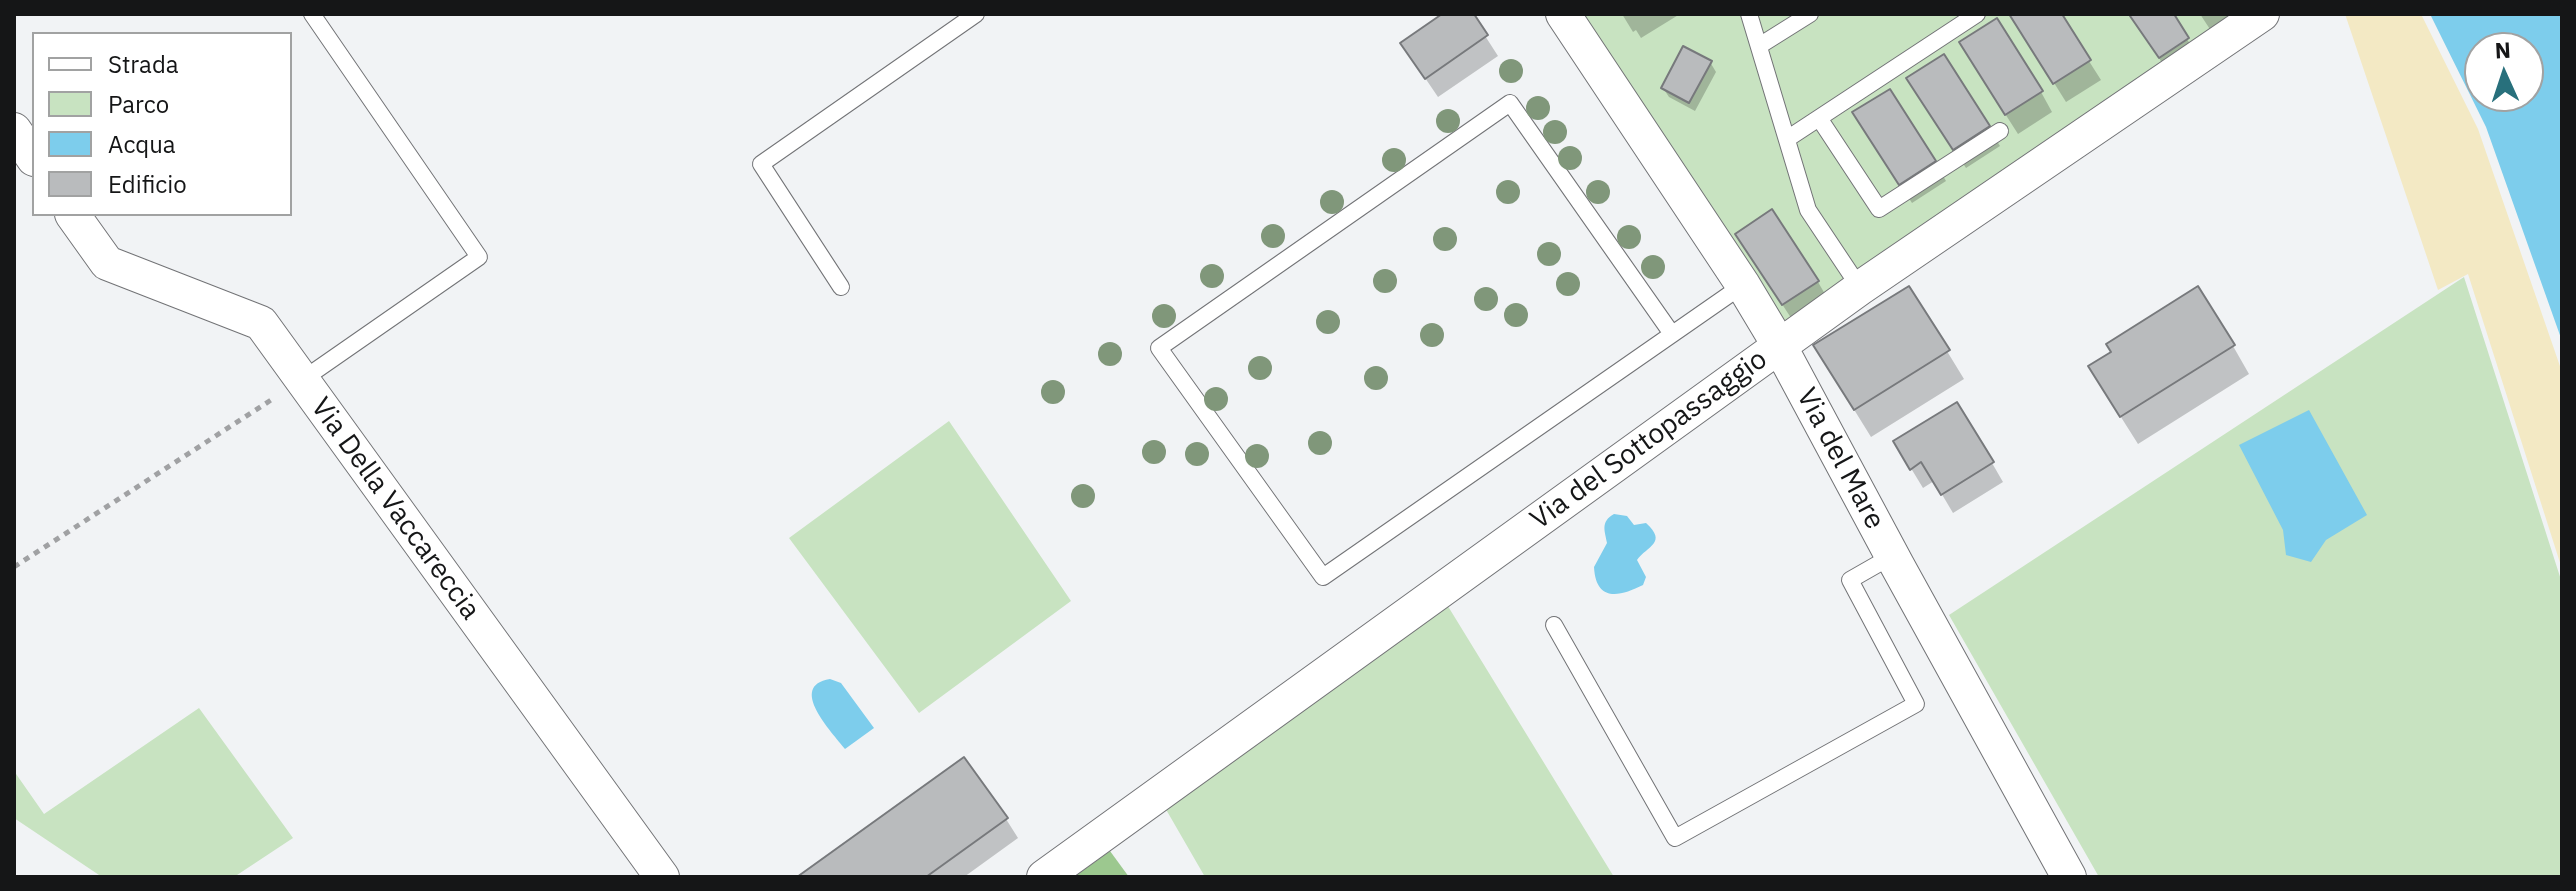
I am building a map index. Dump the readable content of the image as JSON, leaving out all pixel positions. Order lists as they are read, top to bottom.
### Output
{
  "streets": {
    "street": ["Via del Sottopassaggio", "Via del Mare", "Via Della Vaccareccia"]
  },
  "crossings": [
    ["Via del Sottopassaggio", "Via del Mare"]
  ],
  "legend": [
    "Strada",
    "Parco",
    "Acqua",
    "Edificio"
  ],
  "north": "top"
}
